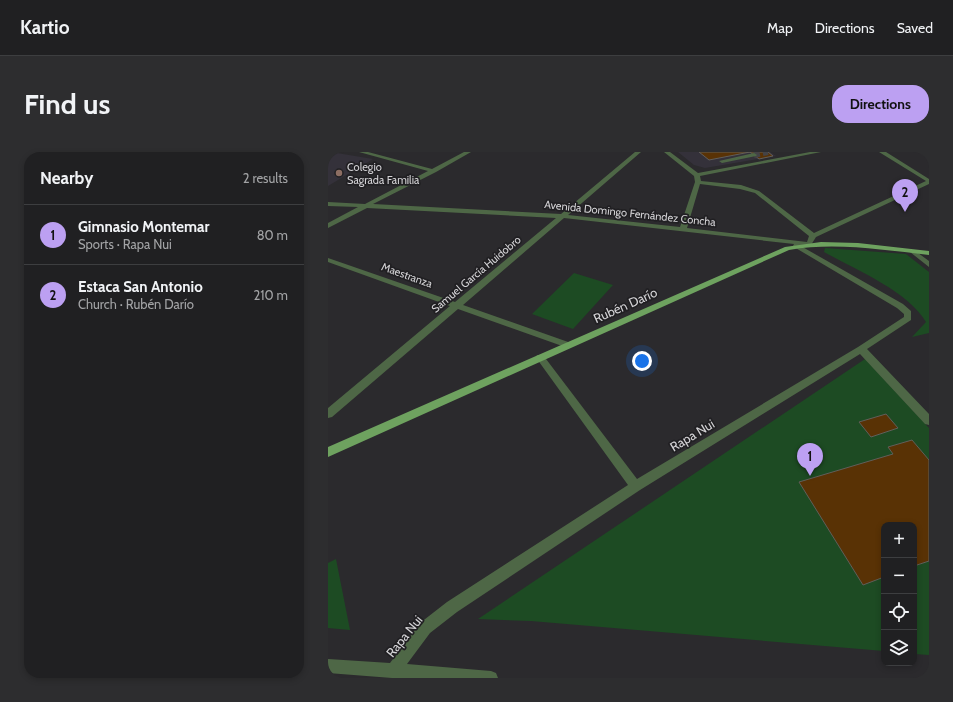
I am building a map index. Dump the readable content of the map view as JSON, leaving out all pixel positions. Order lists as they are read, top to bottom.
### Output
{
  "streets": {
    "main road": ["Avenida Domingo Fernández Concha", "Rubén Darío"],
    "street": ["Samuel García Huidobro", "Maestranza", "Rapa Nui"]
  },
  "crossings": [
    ["Avenida Domingo Fernández Concha", "Samuel García Huidobro"],
    ["Avenida Domingo Fernández Concha", "Rubén Darío"],
    ["Samuel García Huidobro", "Maestranza"],
    ["Maestranza", "Rubén Darío"],
    ["Rubén Darío", "Rapa Nui"]
  ],
  "places": ["Colegio Sagrada Familia"],
  "page": {
    "header": "Kartio",
    "nav": ["Map", "Directions", "Saved"],
    "buttons": "Directions",
    "title": "Find us",
    "heading": ["Nearby", "2 results"],
    "pins": ["2", "1"],
    "list": [
      {
        "mark": "1",
        "name": "Gimnasio Montemar",
        "note": "Sports · Rapa Nui",
        "value": "80 m"
      },
      {
        "mark": "2",
        "name": "Estaca San Antonio",
        "note": "Church · Rubén Darío",
        "value": "210 m"
      }
    ],
    "map_buttons": ["+", "−"]
  }
}
